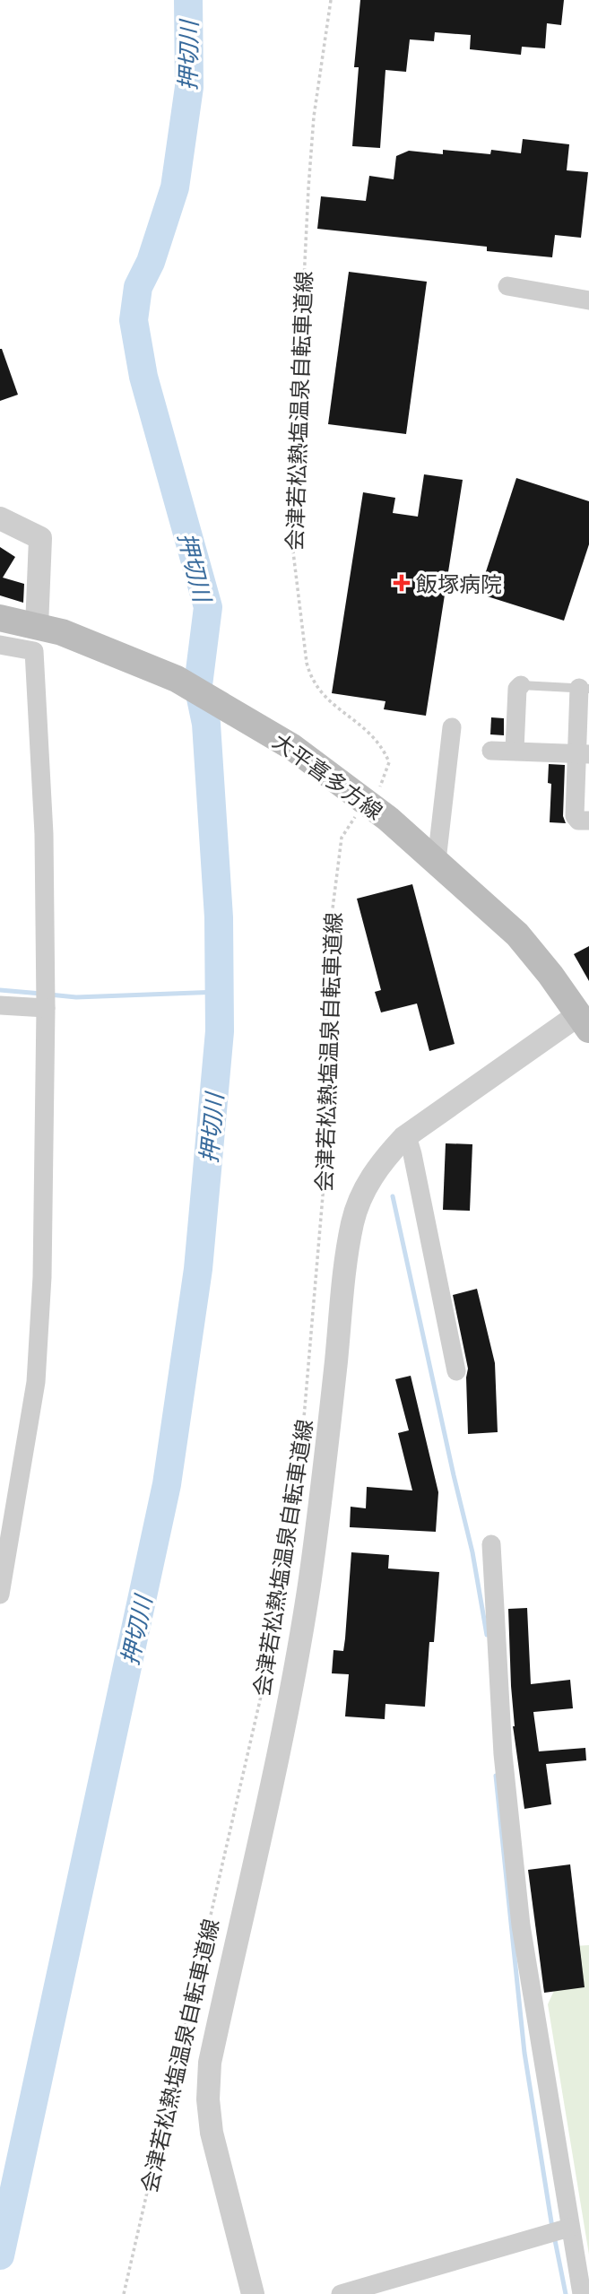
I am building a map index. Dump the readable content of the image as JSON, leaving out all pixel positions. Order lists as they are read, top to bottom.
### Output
{
  "streets": {
    "main road": ["大平喜多方線"],
    "path": ["会津若松熱塩温泉自転車道線"]
  },
  "water": ["押切川"],
  "places": {
    "health": ["飯塚病院"]
  }
}
